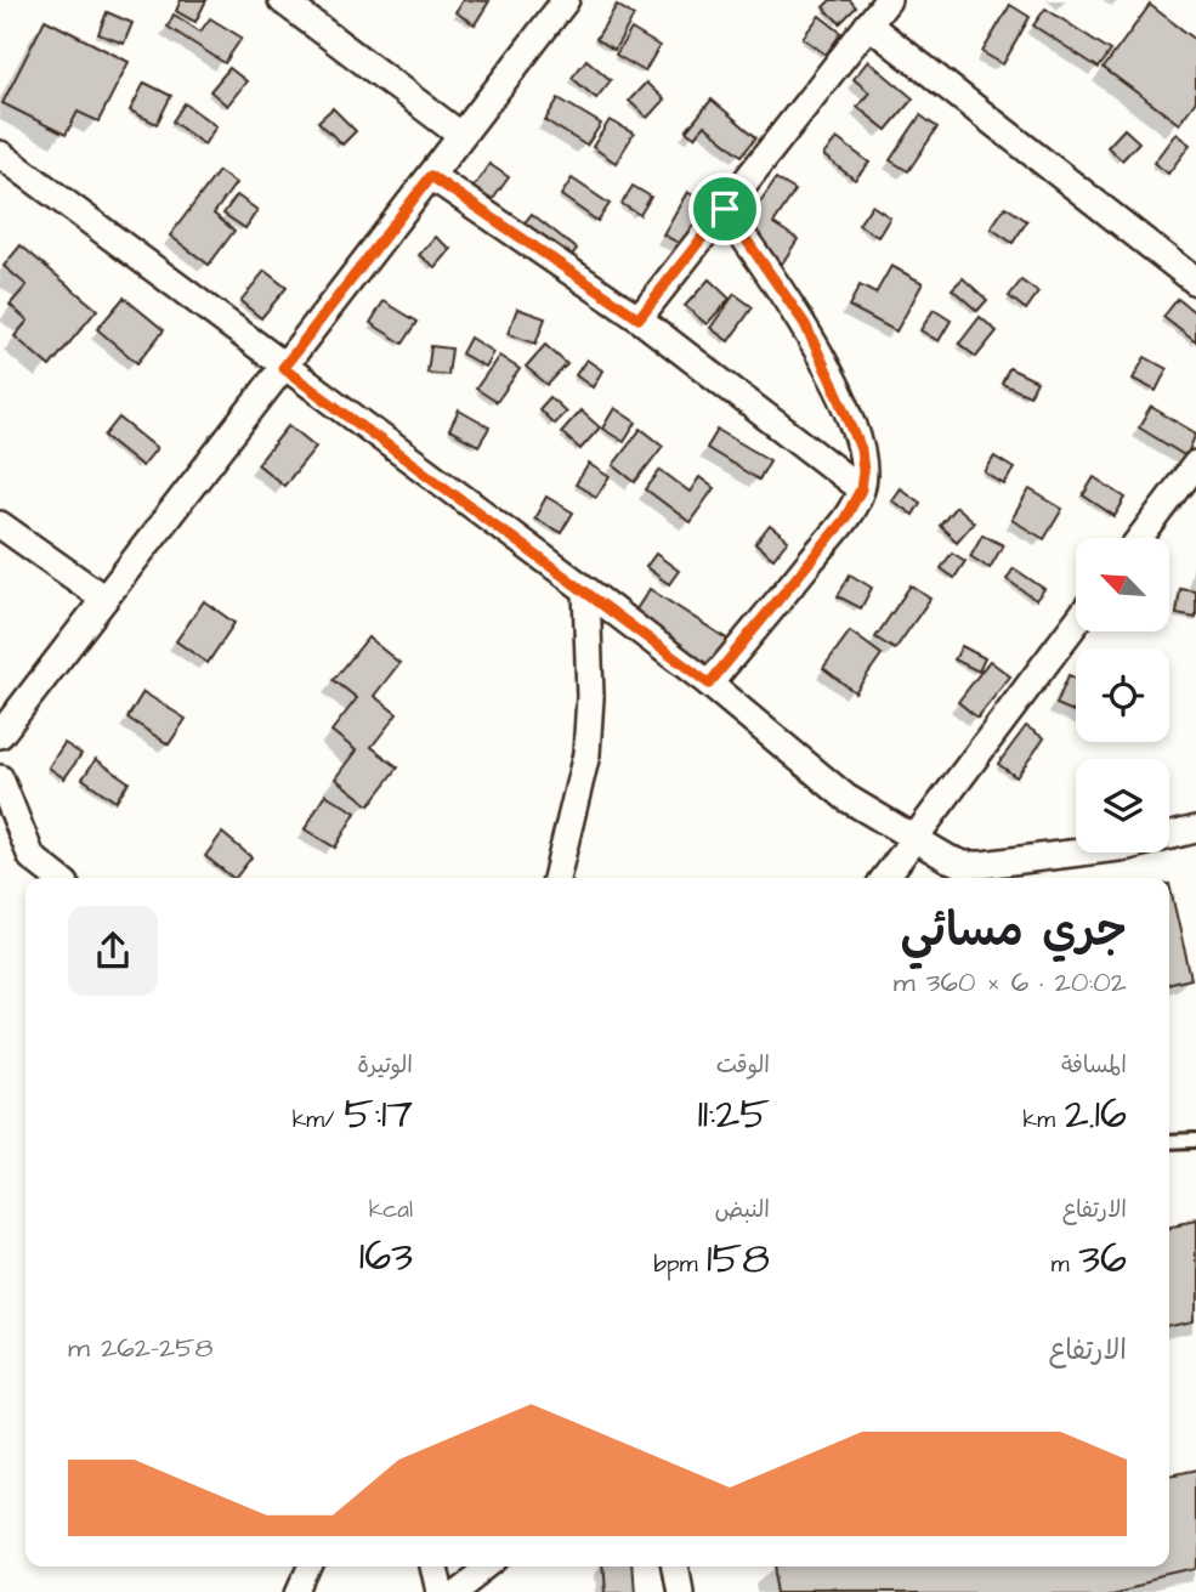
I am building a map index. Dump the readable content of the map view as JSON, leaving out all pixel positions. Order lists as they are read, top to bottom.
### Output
{
  "north": "top left",
  "page": {
    "heading": ["جري مسائي", "20:02 · 6 × 360 m"],
    "stats": [
      ["المسافة", "2.16 km"],
      ["الوقت", "11:25"],
      ["الوتيرة", "5:17 /km"],
      ["الارتفاع", "36 m"],
      ["النبض", "158 bpm"],
      ["kcal", "163"]
    ],
    "chart": ["الارتفاع", "258–262 m"]
  }
}
